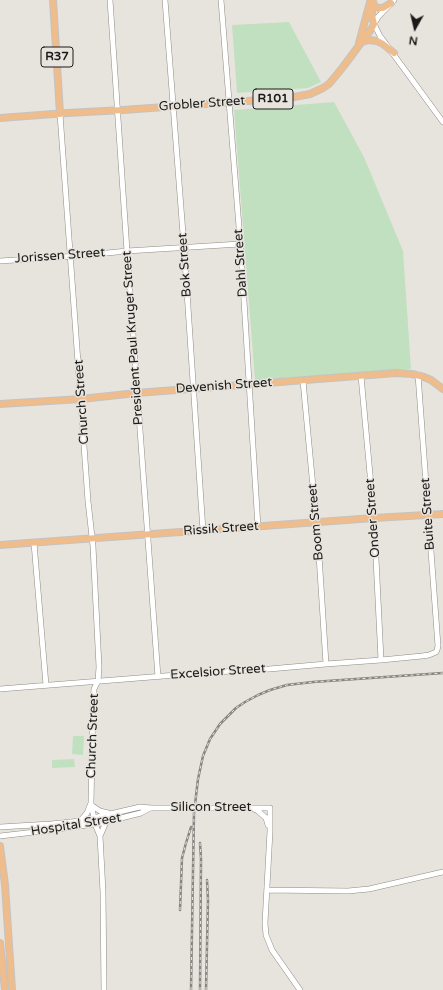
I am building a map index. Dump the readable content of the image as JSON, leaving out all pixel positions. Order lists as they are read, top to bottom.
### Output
{
  "streets": {
    "main road": [
      "R37",
      "R101",
      "Grobler Street",
      "Devenish Street",
      "Church Street",
      "Rissik Street"
    ],
    "street": [
      "Jorissen Street",
      "Dahl Street",
      "Bok Street",
      "President Paul Kruger Street",
      "Buite Street",
      "Onder Street",
      "Boom Street",
      "Excelsior Street",
      "Silicon Street",
      "Hospital Street"
    ]
  },
  "crossings": [
    ["R101", "Grobler Street"],
    ["Grobler Street", "Dahl Street"],
    ["Grobler Street", "Bok Street"],
    ["Grobler Street", "President Paul Kruger Street"],
    ["Grobler Street", "Church Street"],
    ["Jorissen Street", "Dahl Street"],
    ["Jorissen Street", "Bok Street"],
    ["Jorissen Street", "President Paul Kruger Street"],
    ["Jorissen Street", "Church Street"],
    ["Dahl Street", "Devenish Street"],
    ["Dahl Street", "Rissik Street"],
    ["Bok Street", "Devenish Street"],
    ["Bok Street", "Rissik Street"],
    ["President Paul Kruger Street", "Devenish Street"],
    ["President Paul Kruger Street", "Rissik Street"],
    ["President Paul Kruger Street", "Excelsior Street"],
    ["Devenish Street", "Church Street"],
    ["Devenish Street", "Buite Street"],
    ["Devenish Street", "Onder Street"],
    ["Devenish Street", "Boom Street"],
    ["Church Street", "Rissik Street"],
    ["Church Street", "Excelsior Street"],
    ["Church Street", "Hospital Street"],
    ["Buite Street", "Rissik Street"],
    ["Buite Street", "Excelsior Street"],
    ["Onder Street", "Rissik Street"],
    ["Onder Street", "Excelsior Street"],
    ["Boom Street", "Rissik Street"],
    ["Boom Street", "Excelsior Street"],
    ["Silicon Street", "Hospital Street"]
  ],
  "north": "bottom"
}
